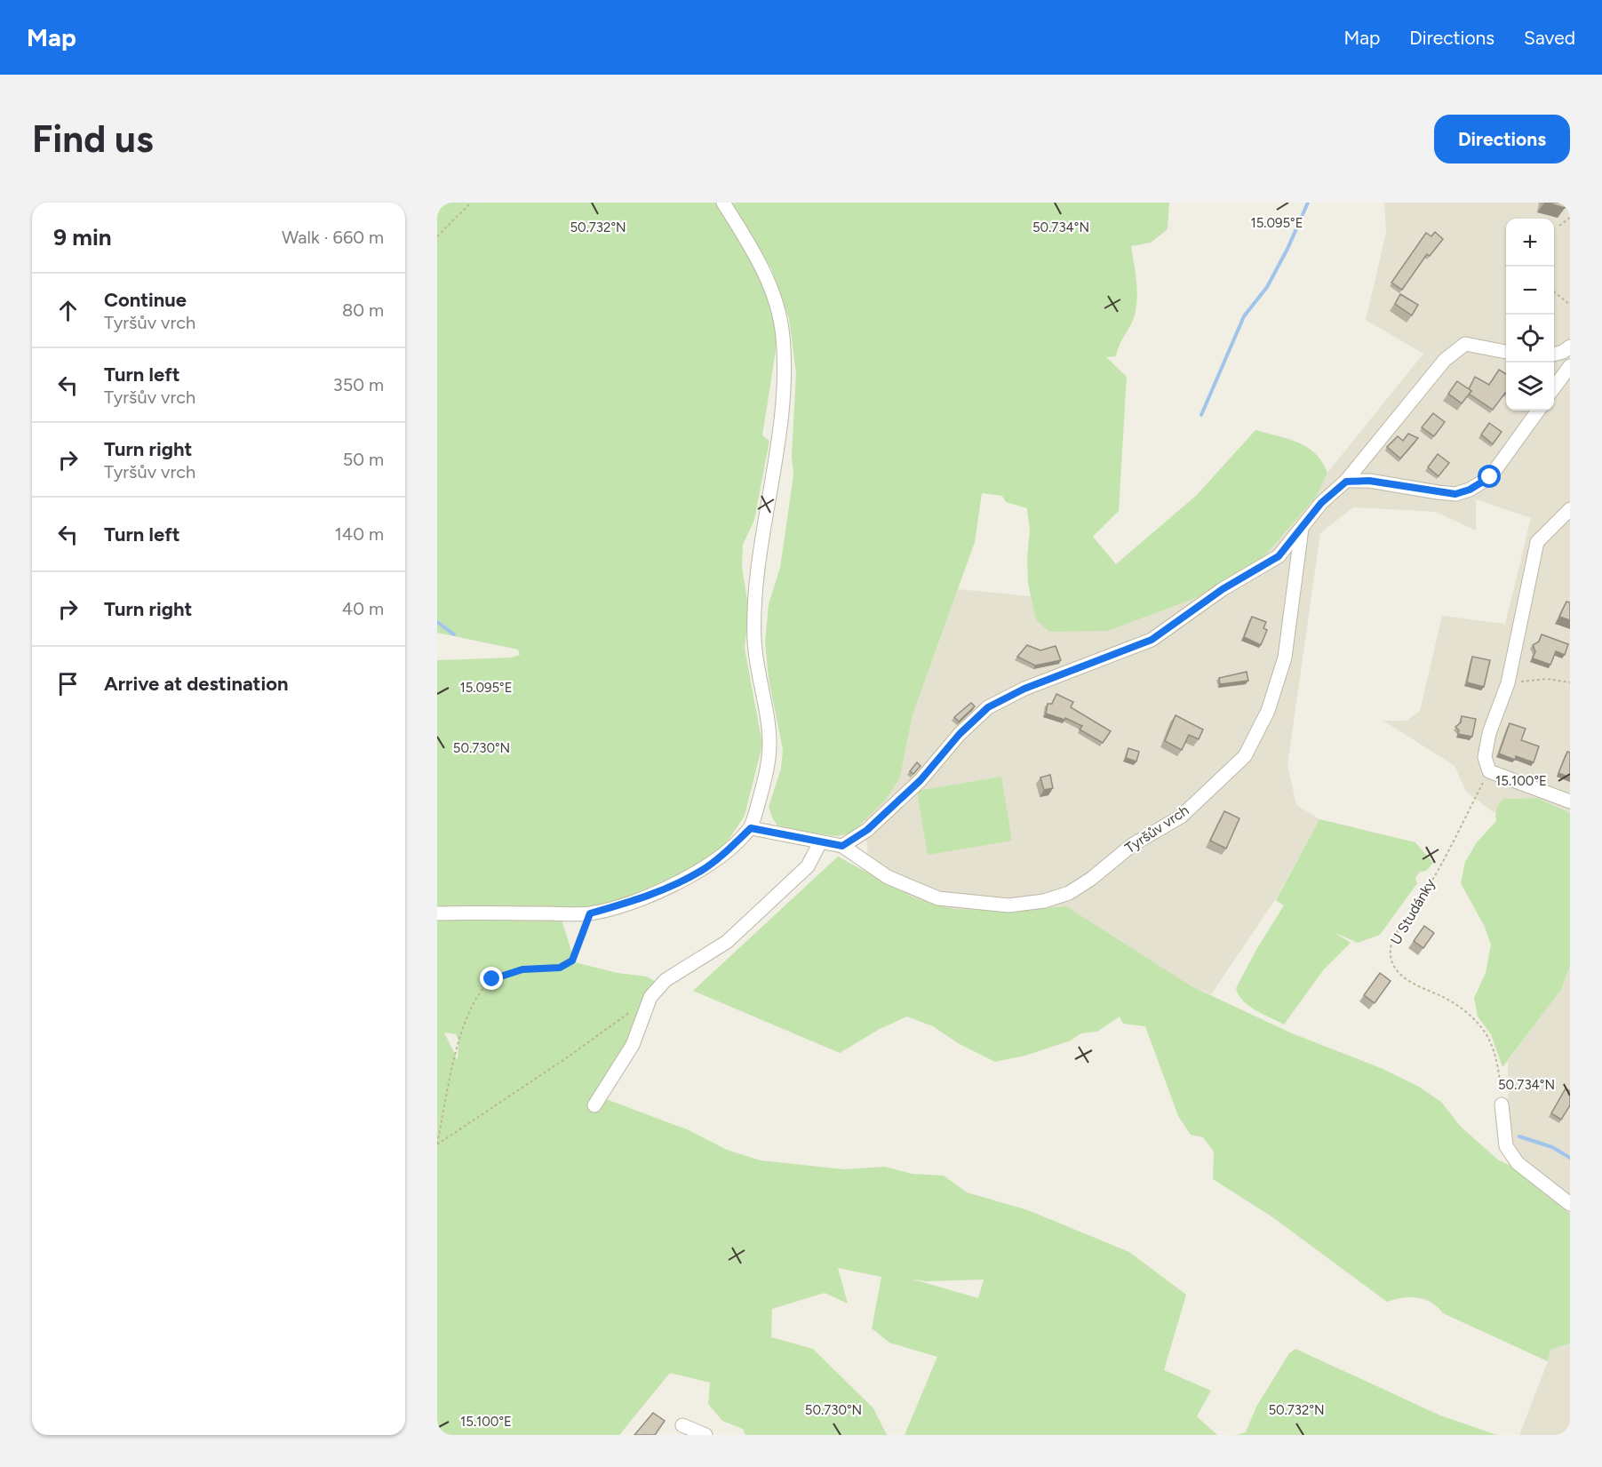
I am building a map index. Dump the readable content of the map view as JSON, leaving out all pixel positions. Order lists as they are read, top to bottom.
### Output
{
  "streets": {
    "street": ["Tyršův vrch"],
    "path": ["U Studánky"]
  },
  "page": {
    "header": "Map",
    "nav": ["Map", "Directions", "Saved"],
    "buttons": "Directions",
    "title": "Find us",
    "heading": ["9 min", "Walk · 660 m"],
    "map_buttons": ["+", "−"],
    "list": [
      ["Continue", "Tyršův vrch", "80 m"],
      ["Turn left", "Tyršův vrch", "350 m"],
      ["Turn right", "Tyršův vrch", "50 m"],
      ["Turn left", "140 m"],
      ["Turn right", "40 m"],
      "Arrive at destination"
    ]
  },
  "coordinates": [
    "15.095°E",
    "50.732°N",
    "50.734°N",
    "50.730°N",
    "15.100°E"
  ]
}
